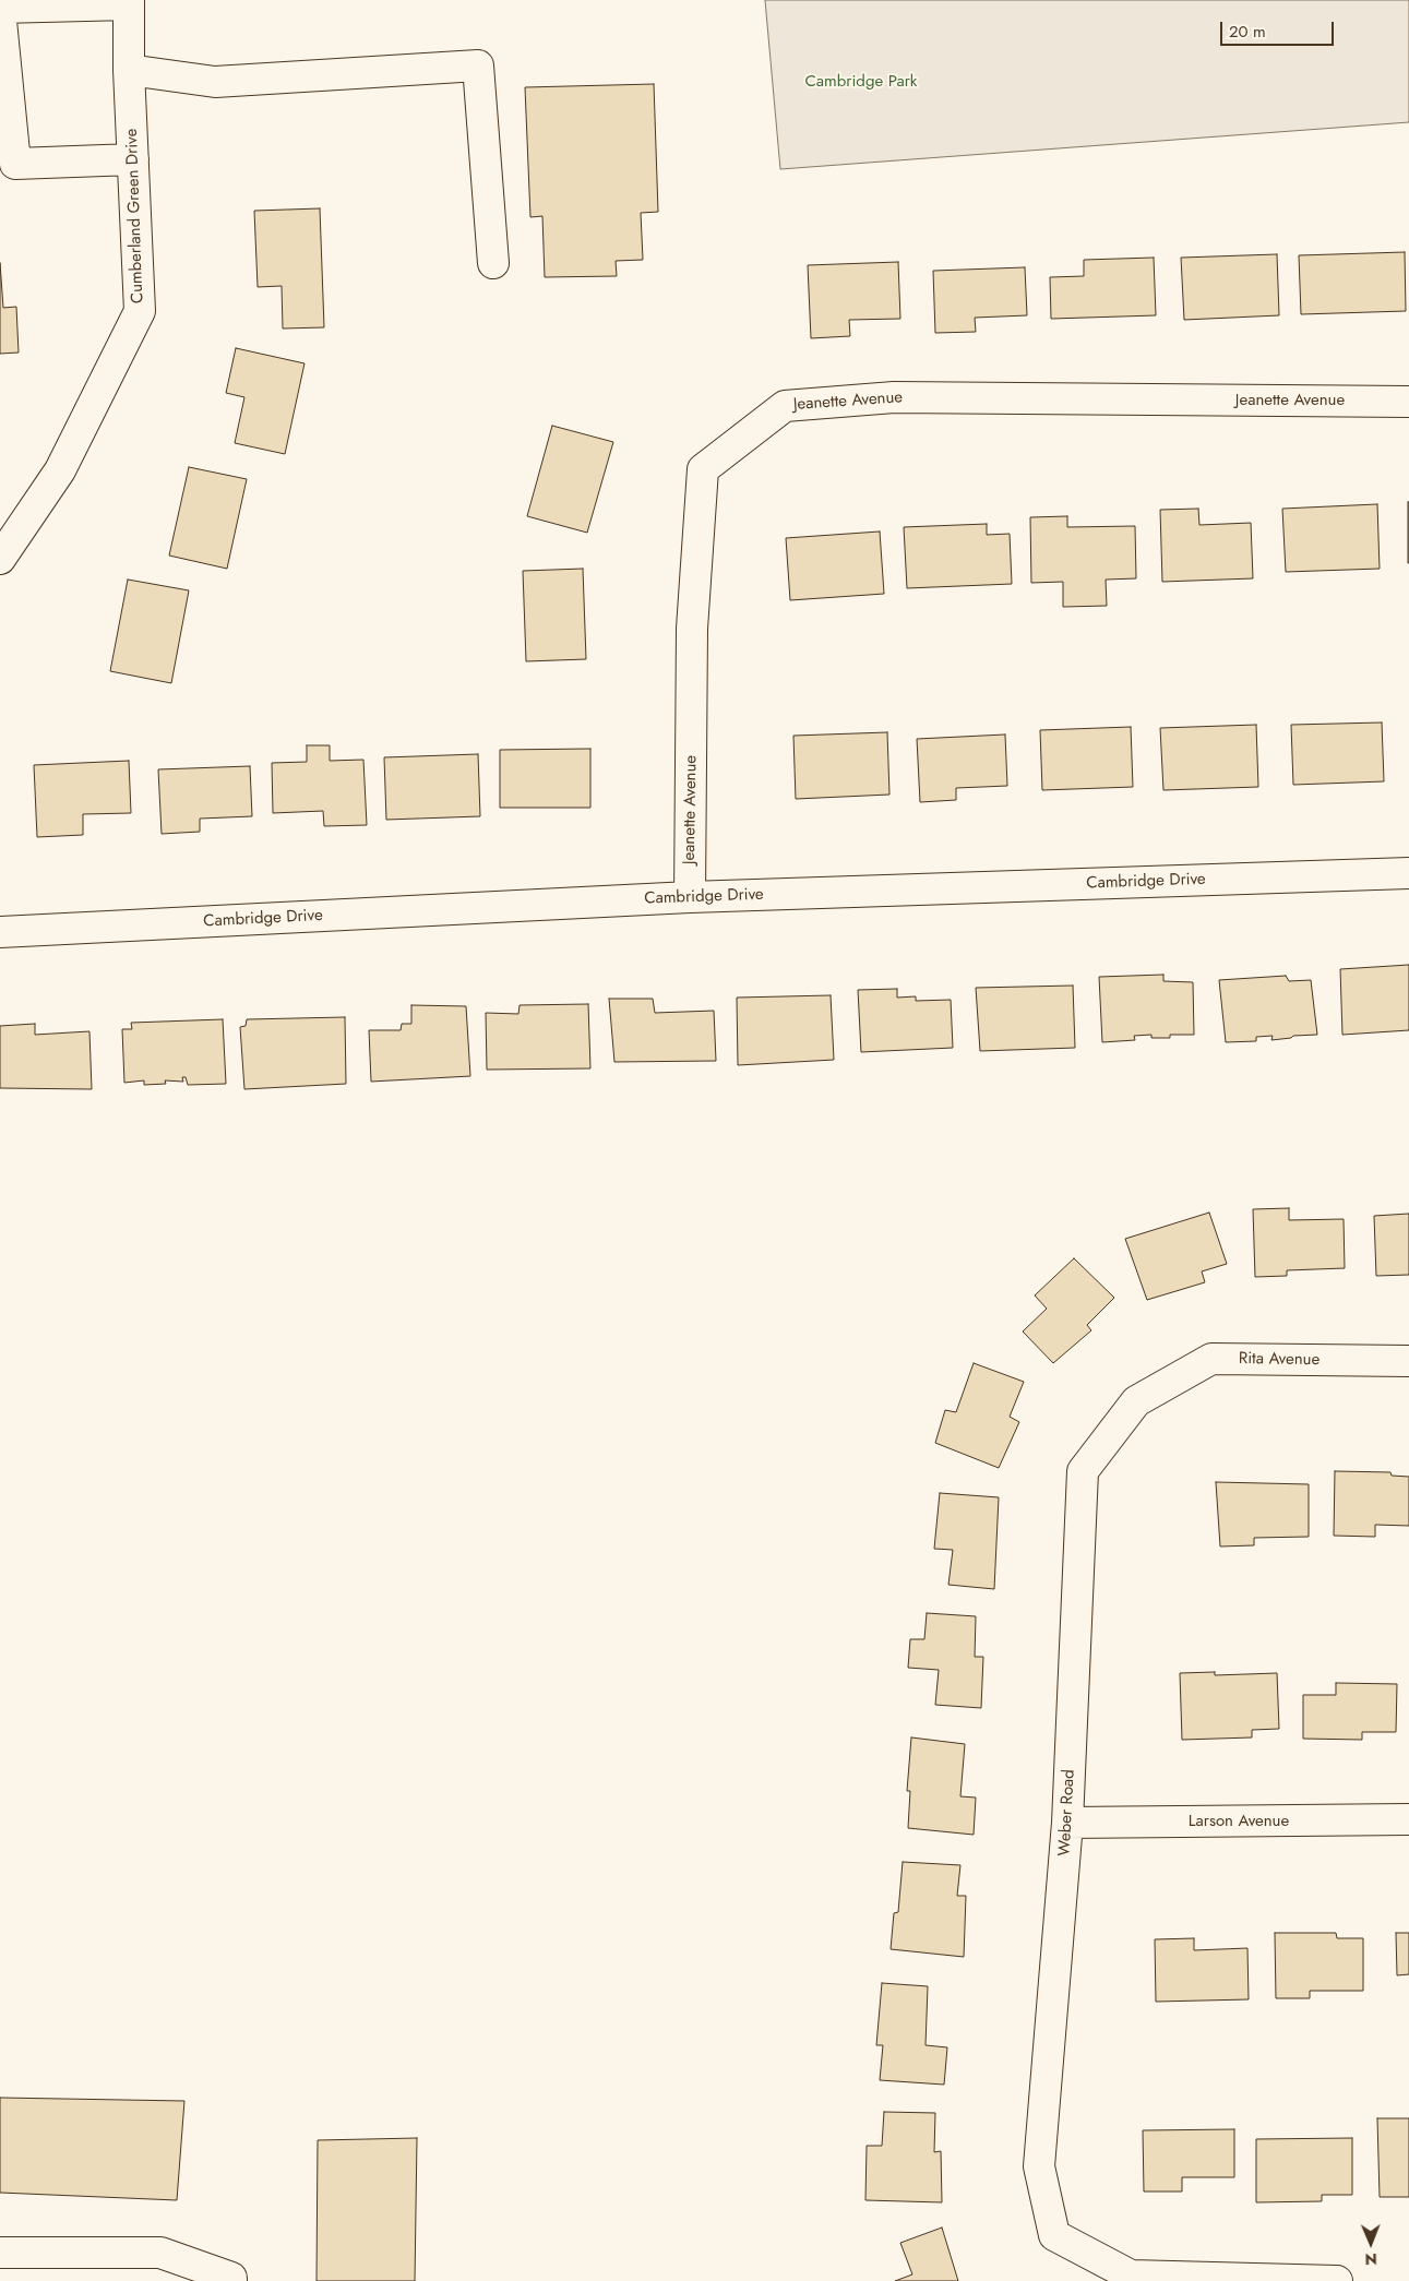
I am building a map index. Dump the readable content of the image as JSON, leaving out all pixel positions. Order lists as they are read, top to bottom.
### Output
{
  "streets": {
    "street": [
      "Cumberland Green Drive",
      "Jeanette Avenue",
      "Cambridge Drive",
      "Rita Avenue",
      "Weber Road",
      "Larson Avenue"
    ]
  },
  "crossings": [
    ["Jeanette Avenue", "Cambridge Drive"],
    ["Rita Avenue", "Weber Road"],
    ["Weber Road", "Larson Avenue"]
  ],
  "parks": ["Cambridge Park"],
  "scale_bar": "20 m",
  "north": "bottom"
}
